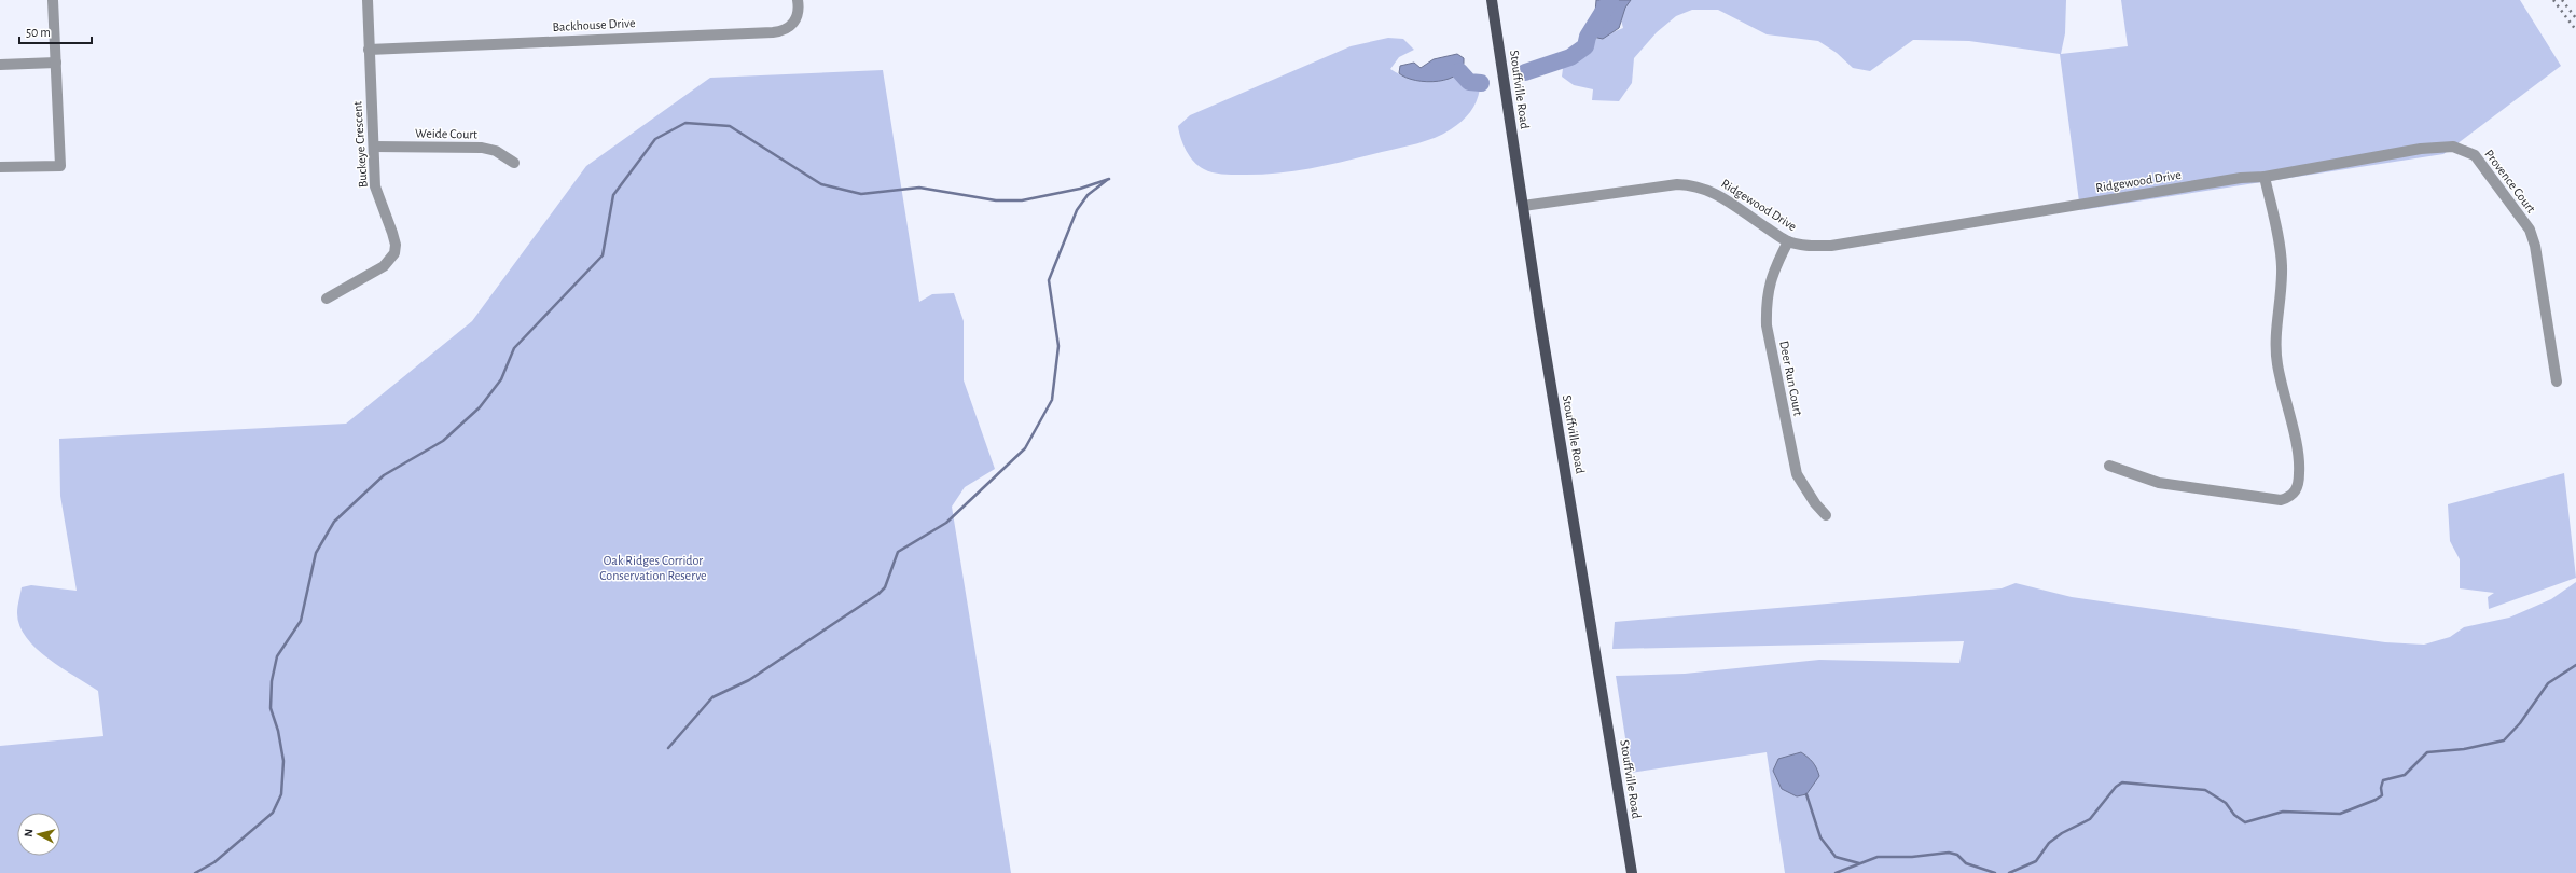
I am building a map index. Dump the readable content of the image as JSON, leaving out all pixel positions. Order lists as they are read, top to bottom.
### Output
{
  "streets": {
    "main road": ["Stouffville Road"],
    "street": [
      "Backhouse Drive",
      "Weide Court",
      "Buckeye Crescent",
      "Ridgewood Drive",
      "Provence Court",
      "Deer Run Court"
    ]
  },
  "crossings": [
    ["Backhouse Drive", "Buckeye Crescent"],
    ["Stouffville Road", "Ridgewood Drive"],
    ["Weide Court", "Buckeye Crescent"],
    ["Ridgewood Drive", "Provence Court"],
    ["Ridgewood Drive", "Deer Run Court"]
  ],
  "parks": ["Oak Ridges Corridor Conservation Reserve"],
  "scale_bar": "50 m",
  "north": "left"
}
